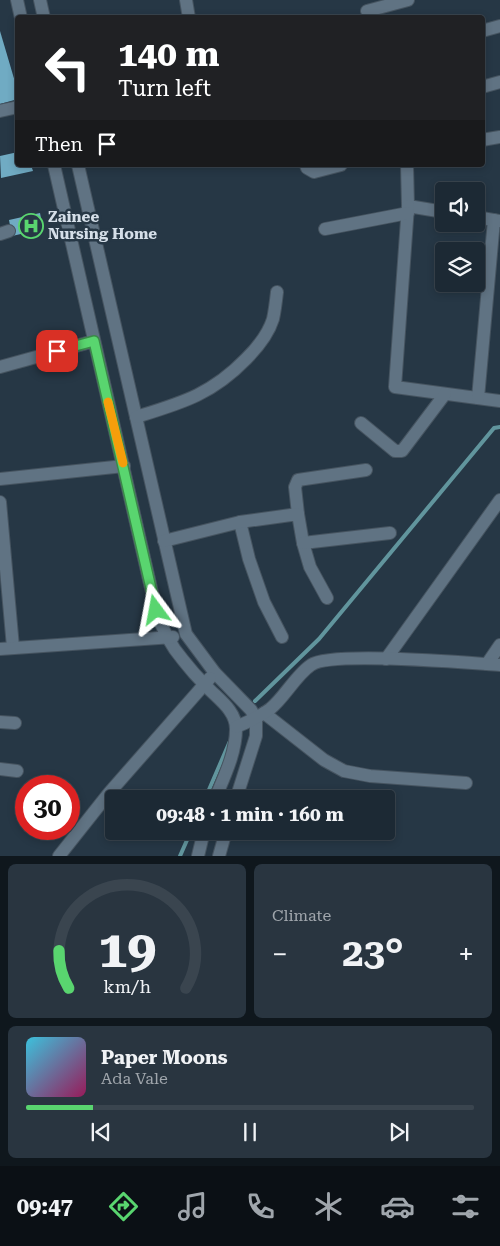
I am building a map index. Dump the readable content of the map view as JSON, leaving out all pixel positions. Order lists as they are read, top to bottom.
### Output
{
  "places": {
    "hospital": ["Zainee Nursing Home"]
  },
  "page": {
    "turn": ["140 m", "Turn left"],
    "then": "Then",
    "limit": "30",
    "trip": "09:48 · 1 min · 160 m",
    "tile": "Climate",
    "heat": ["−", "23°", "+"],
    "song": ["Paper Moons", "Ada Vale"],
    "tabs": "09:47",
    "gauge": ["19", "km/h"]
  }
}
